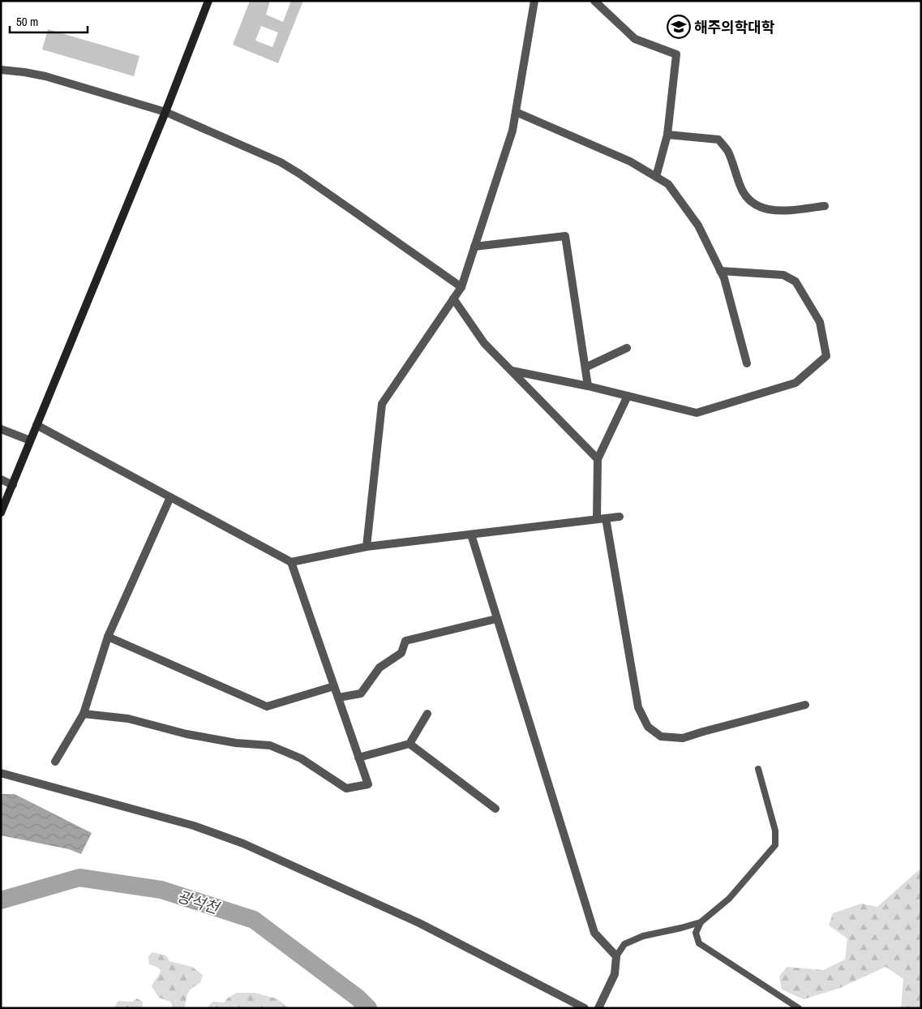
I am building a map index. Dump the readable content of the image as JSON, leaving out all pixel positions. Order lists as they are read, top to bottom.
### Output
{
  "water": ["광석천"],
  "places": {
    "school or university": ["해주의학대학"]
  },
  "scale_bar": "50 m"
}
